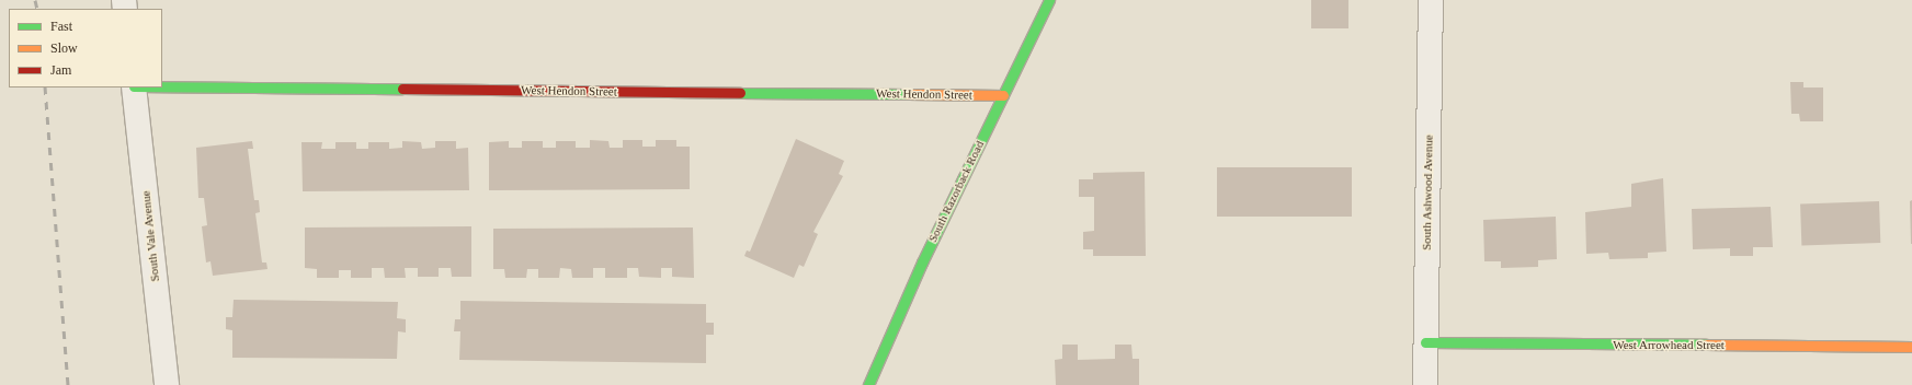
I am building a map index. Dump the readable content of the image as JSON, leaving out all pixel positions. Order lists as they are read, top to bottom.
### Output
{
  "streets": {
    "street": [
      "West Hendon Street",
      "South Razorback Road",
      "South Ashwood Avenue",
      "South Vale Avenue",
      "West Arrowhead Street"
    ]
  },
  "crossings": [
    ["West Hendon Street", "South Razorback Road"],
    ["South Ashwood Avenue", "West Arrowhead Street"]
  ],
  "legend": ["Fast", "Slow", "Jam"]
}
